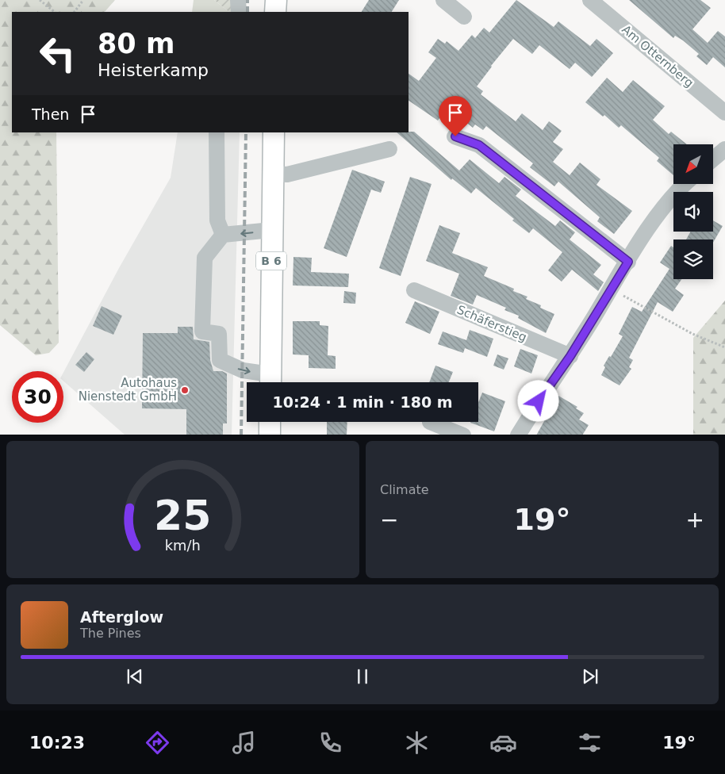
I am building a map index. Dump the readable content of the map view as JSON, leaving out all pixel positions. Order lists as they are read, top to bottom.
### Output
{
  "streets": {
    "main road": ["B 6"],
    "street": ["Am Otternberg", "Schäferstieg"]
  },
  "places": ["Autohaus Nienstedt GmbH"],
  "north": "bottom left",
  "page": {
    "turn": ["80 m", "Heisterkamp"],
    "then": "Then",
    "limit": "30",
    "trip": "10:24 · 1 min · 180 m",
    "tile": "Climate",
    "heat": ["−", "19°", "+"],
    "song": ["Afterglow", "The Pines"],
    "tabs": ["10:23", "19°"],
    "gauge": ["25", "km/h"]
  }
}
